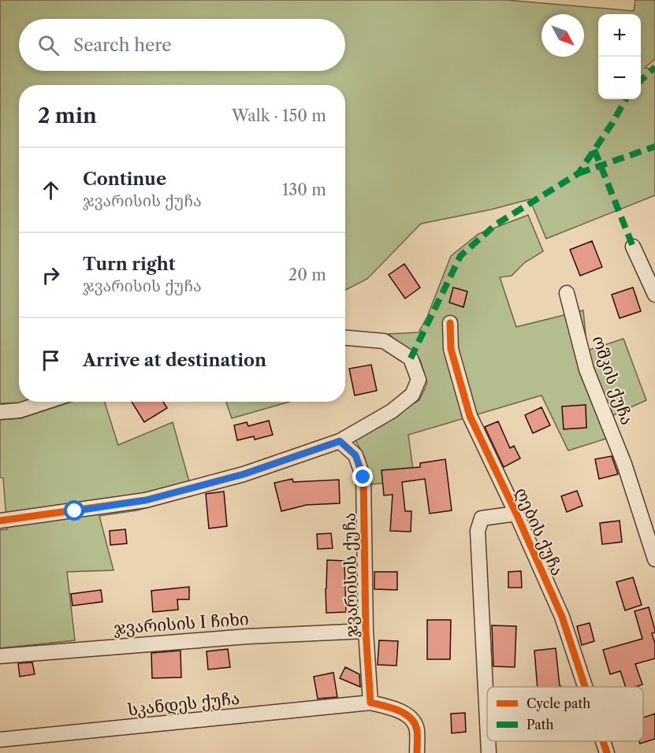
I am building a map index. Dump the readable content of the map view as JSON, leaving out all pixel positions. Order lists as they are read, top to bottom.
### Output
{
  "streets": {
    "street": [
      "ოშკის ქუჩა",
      "ღების ქუჩა",
      "ჯვარისის ქუჩა",
      "ჯვარისის I ჩიხი",
      "სკანდეს ქუჩა"
    ]
  },
  "crossings": [
    ["ჯვარისის ქუჩა", "ჯვარისის I ჩიხი"],
    ["ჯვარისის ქუჩა", "სკანდეს ქუჩა"]
  ],
  "legend": ["Cycle path", "Path"],
  "north": "bottom right",
  "page": {
    "map_buttons": ["+", "−"],
    "search": "Search here",
    "heading": ["2 min", "Walk · 150 m"],
    "list": [
      ["Continue", "ჯვარისის ქუჩა", "130 m"],
      ["Turn right", "ჯვარისის ქუჩა", "20 m"],
      "Arrive at destination"
    ]
  }
}
